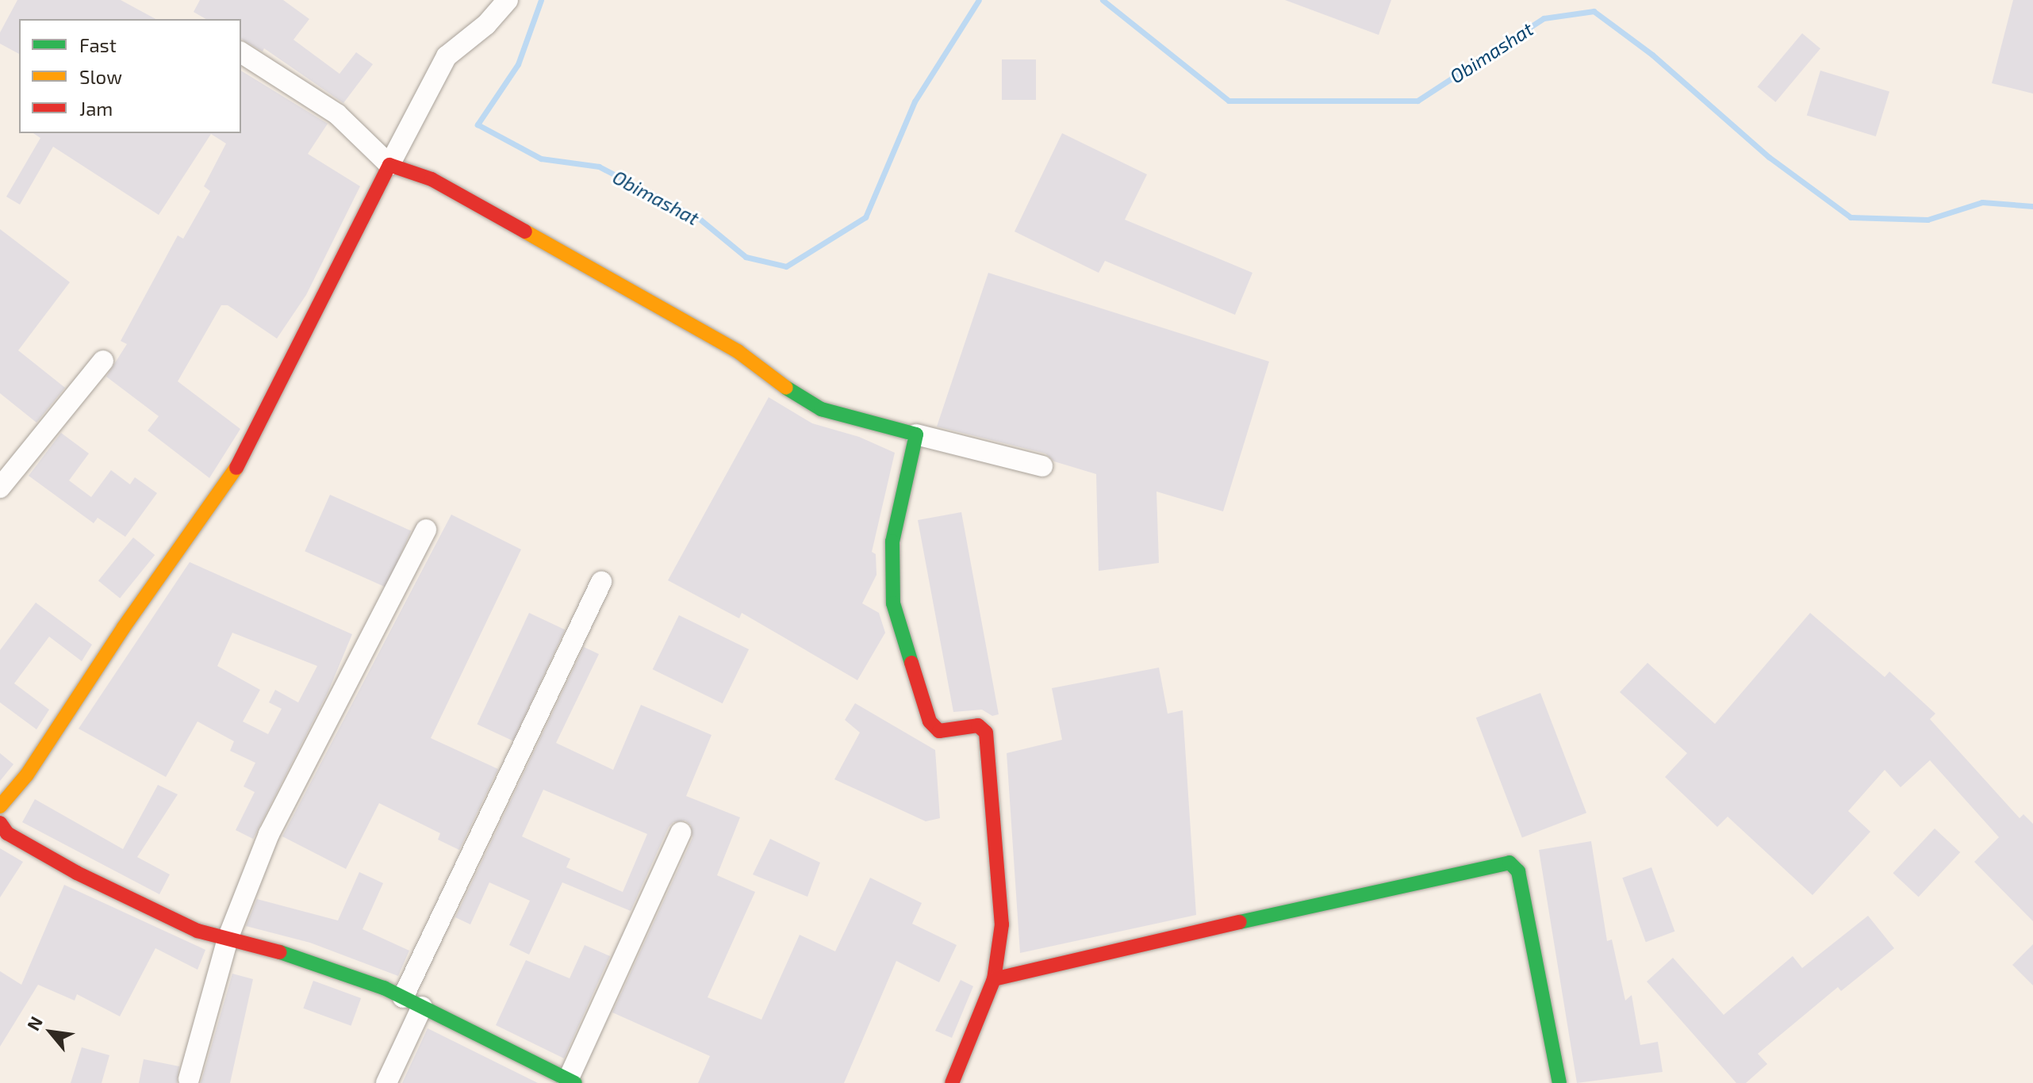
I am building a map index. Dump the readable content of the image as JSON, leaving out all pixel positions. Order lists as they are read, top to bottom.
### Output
{
  "water": ["Obimashat"],
  "legend": ["Fast", "Slow", "Jam"],
  "north": "top left"
}
